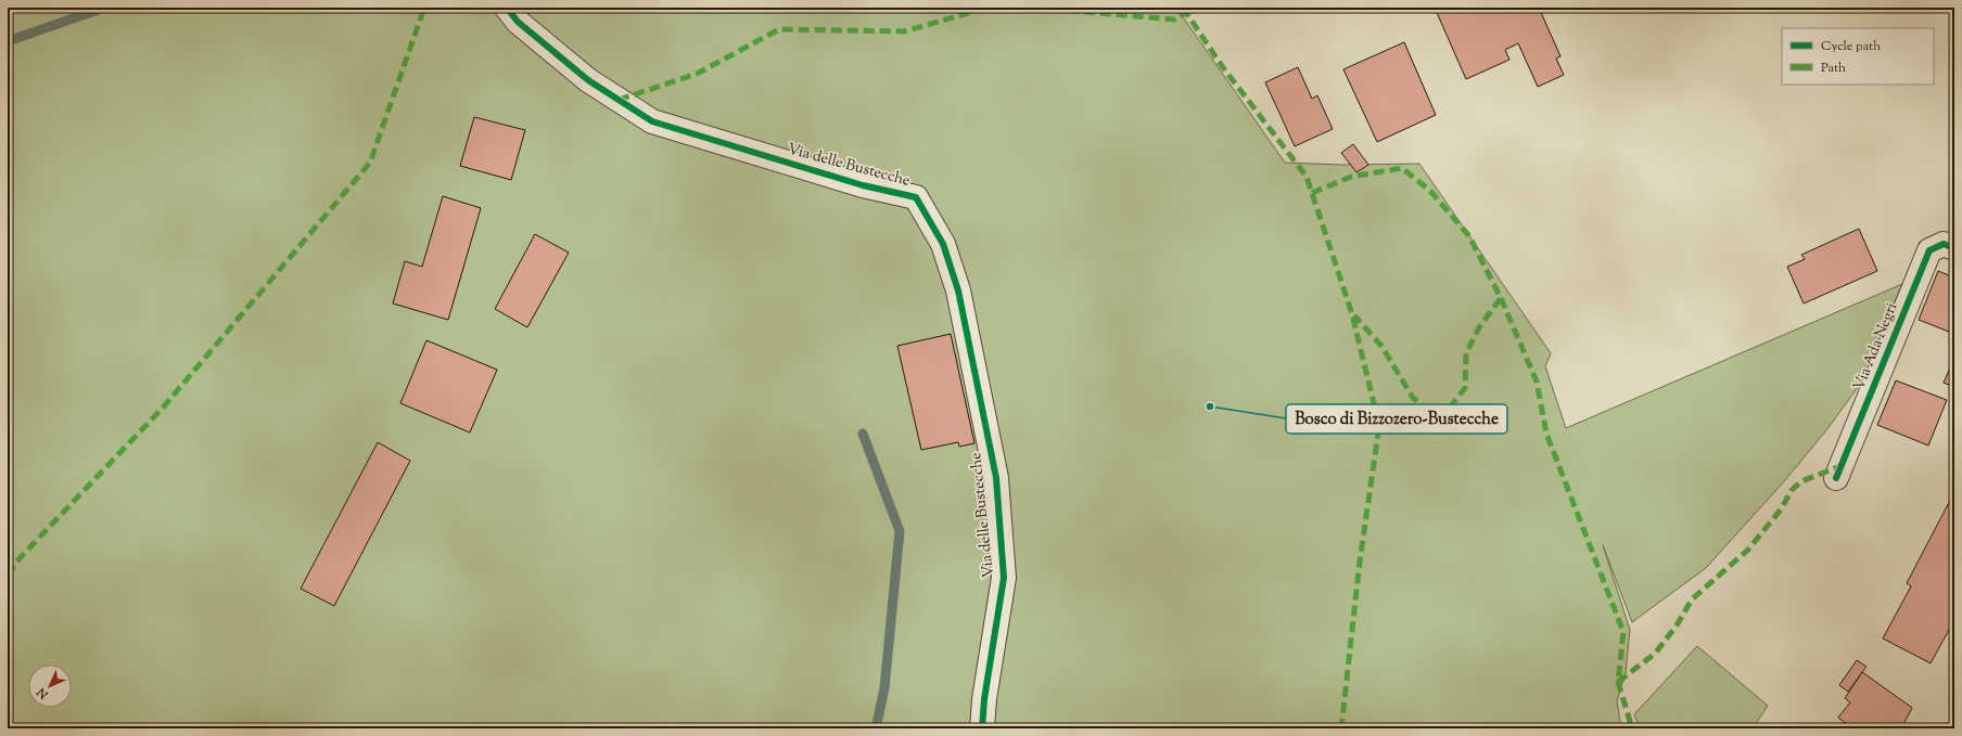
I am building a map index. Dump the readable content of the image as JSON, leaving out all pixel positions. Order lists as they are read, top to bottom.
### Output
{
  "streets": {
    "street": ["Via delle Bustecche", "Via Ada Negri"]
  },
  "places": ["Bosco di Bizzozero-Bustecche"],
  "legend": ["Cycle path", "Path"],
  "north": "bottom left"
}
